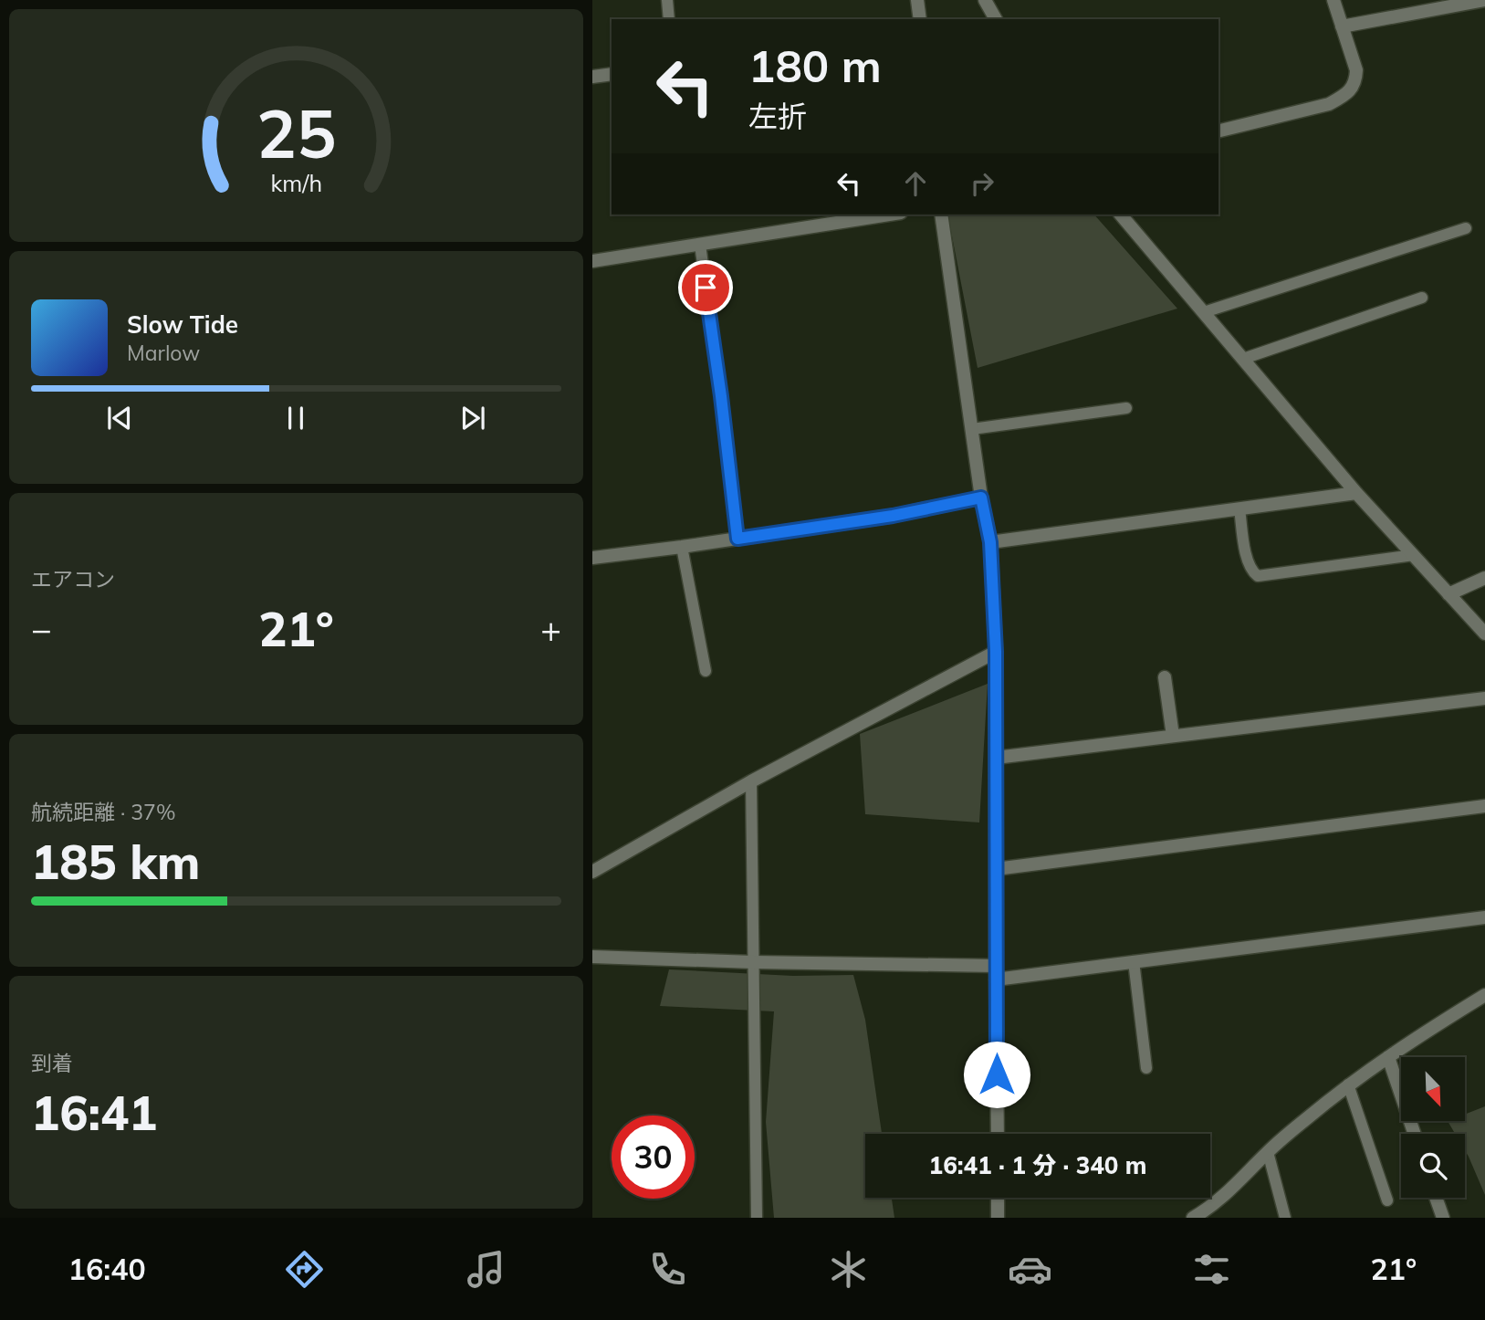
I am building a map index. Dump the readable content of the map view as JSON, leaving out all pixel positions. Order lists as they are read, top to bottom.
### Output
{
  "north": "bottom right",
  "page": {
    "turn": ["180 m", "左折"],
    "song": ["Slow Tide", "Marlow"],
    "tile": [
      "エアコン",
      ["航続距離 · 37%", "185 km"],
      ["到着", "16:41"]
    ],
    "heat": ["−", "21°", "+"],
    "limit": "30",
    "trip": "16:41 · 1 分 · 340 m",
    "tabs": ["16:40", "21°"],
    "gauge": ["25", "km/h"]
  }
}
